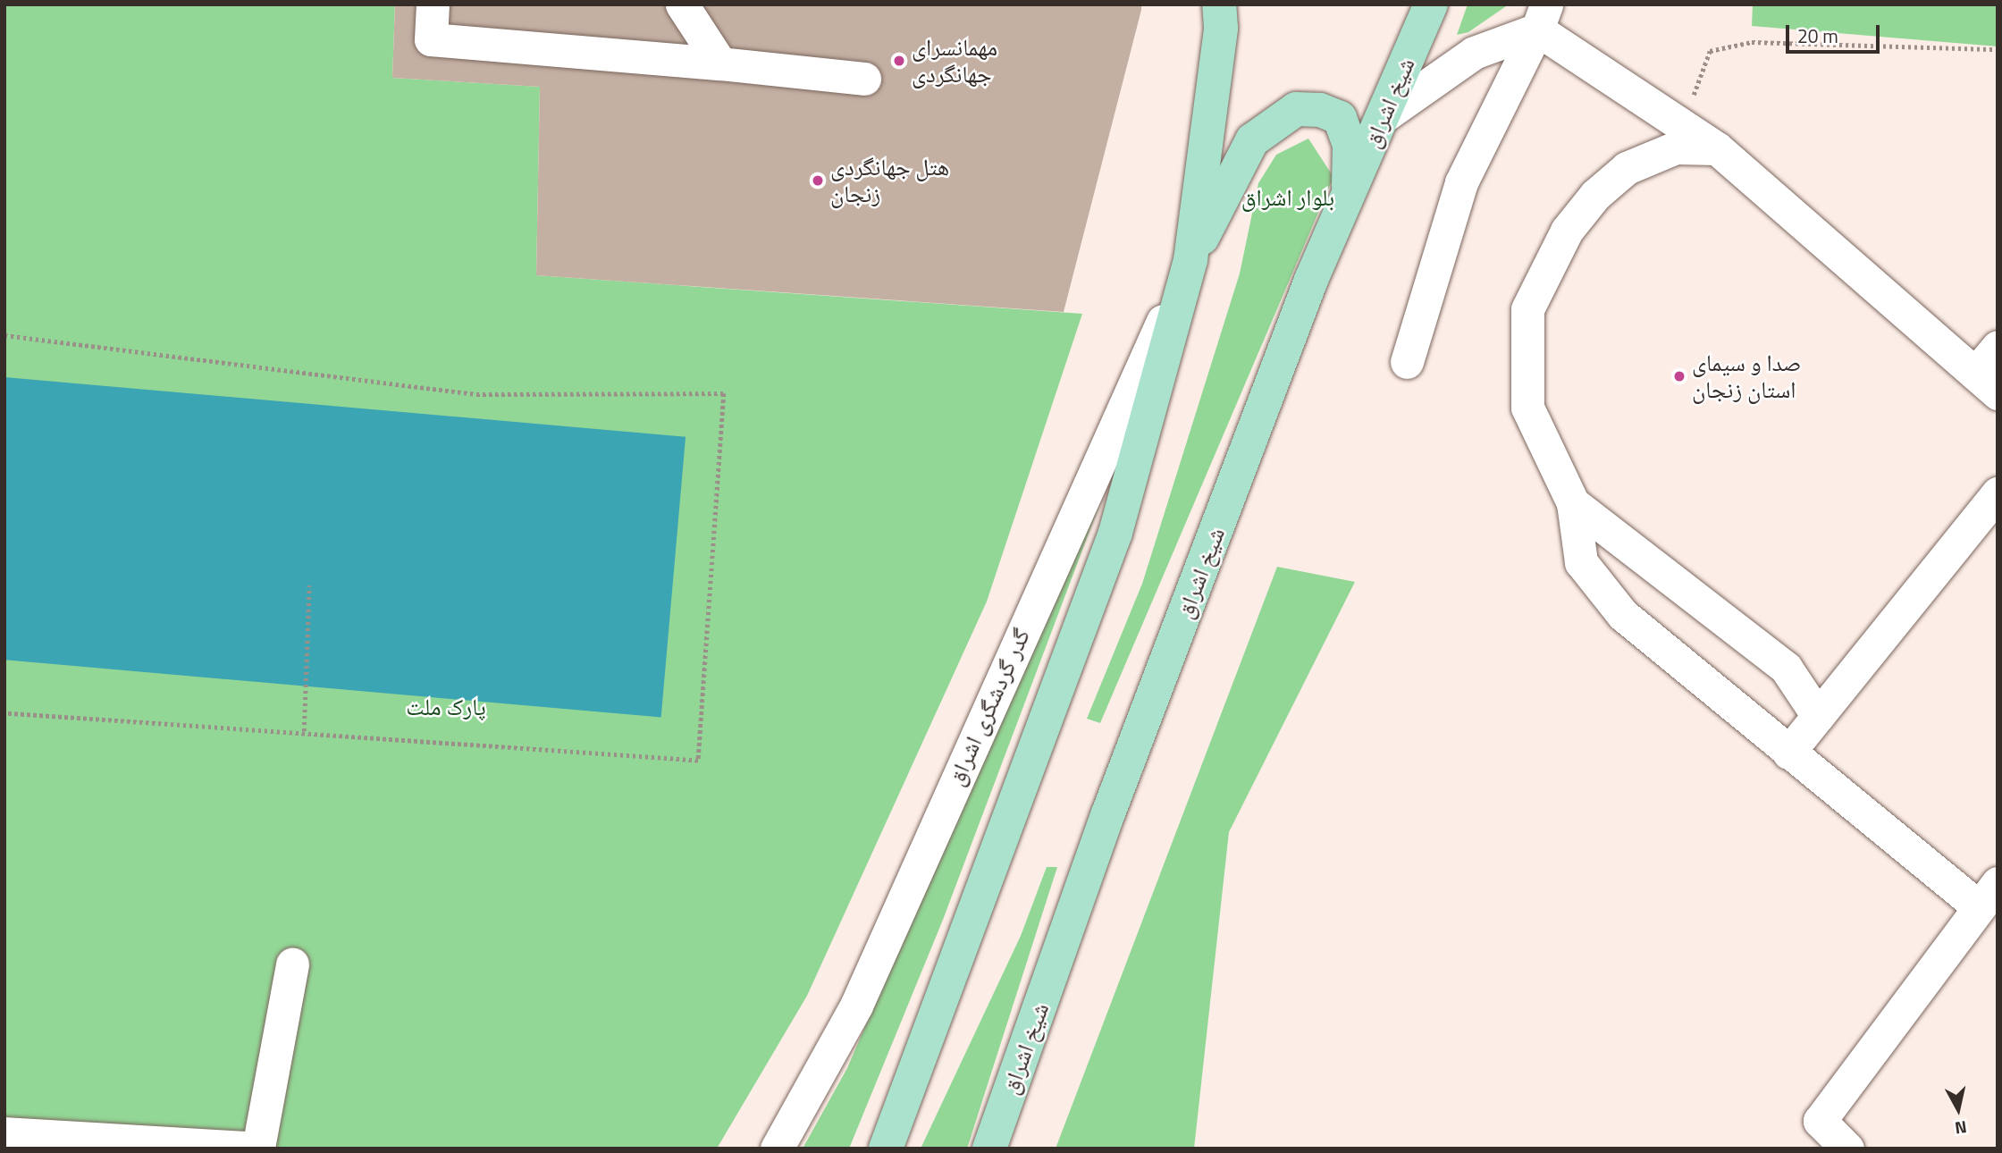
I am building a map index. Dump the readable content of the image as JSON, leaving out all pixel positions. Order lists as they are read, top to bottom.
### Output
{
  "streets": {
    "main road": ["شیخ اشراق"],
    "street": ["گدر گردشگری اشراق"]
  },
  "parks": ["بلوار اشراق", "پارک ملت"],
  "places": ["مهمانسرای جهانگردی", "هتل جهانگردی زنجان", "صدا و سیمای استان زنجان"],
  "scale_bar": "20 m",
  "north": "bottom"
}
